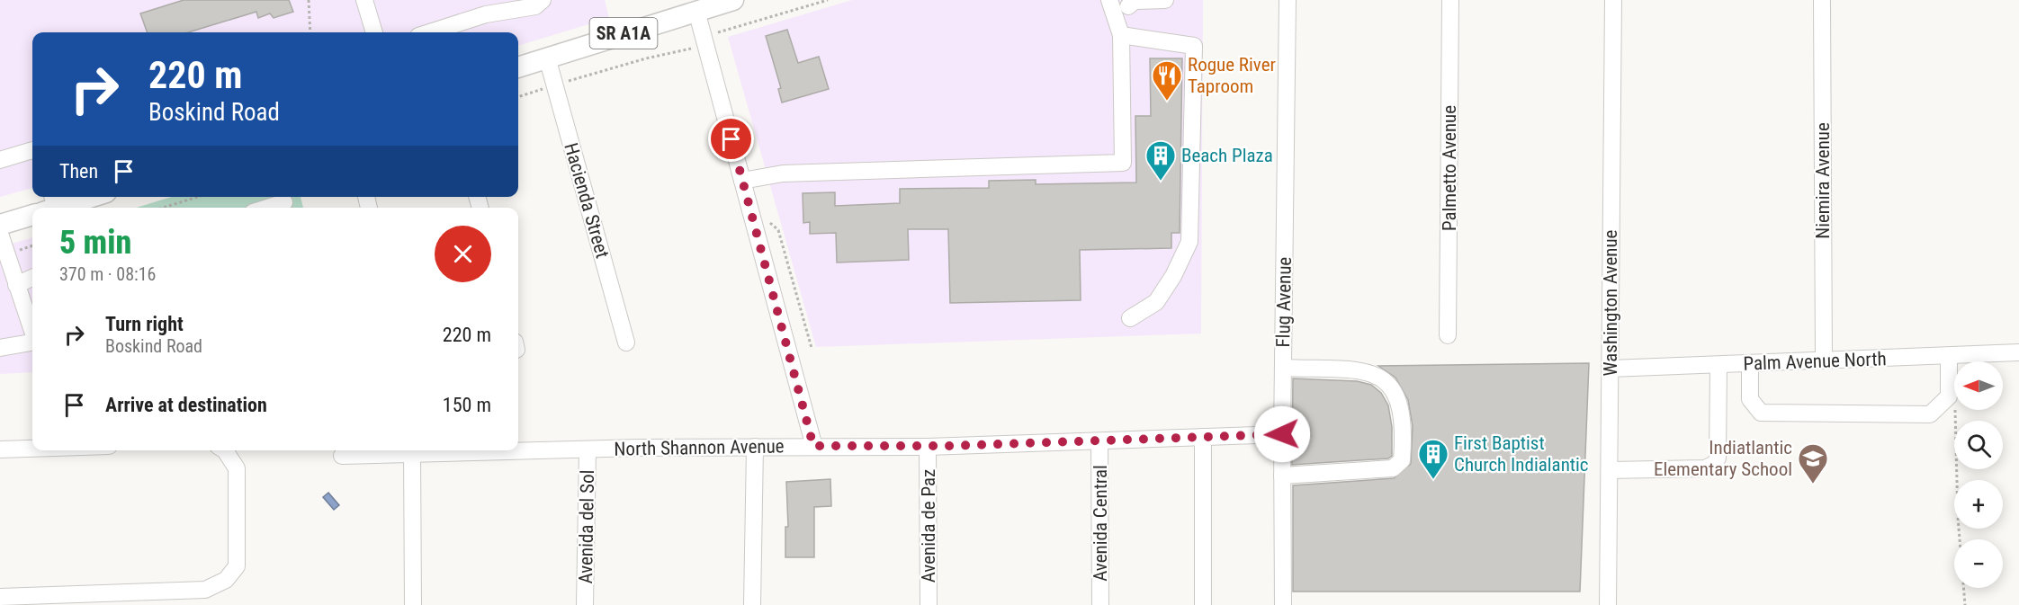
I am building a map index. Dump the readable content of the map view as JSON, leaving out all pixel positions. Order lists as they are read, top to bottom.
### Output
{
  "streets": {
    "main road": ["SR A1A"],
    "street": [
      "Palmetto Avenue",
      "Niemira Avenue",
      "Hacienda Street",
      "Flug Avenue",
      "Washington Avenue",
      "Palm Avenue North",
      "North Shannon Avenue",
      "Avenida Central",
      "Avenida de Paz",
      "Avenida del Sol"
    ]
  },
  "crossings": [
    ["SR A1A", "Hacienda Street"],
    ["Niemira Avenue", "Palm Avenue North"],
    ["Flug Avenue", "North Shannon Avenue"],
    ["Washington Avenue", "Palm Avenue North"],
    ["North Shannon Avenue", "Avenida Central"],
    ["North Shannon Avenue", "Avenida de Paz"],
    ["North Shannon Avenue", "Avenida del Sol"]
  ],
  "places": {
    "restaurant": ["Rogue River Taproom"],
    "building": ["Beach Plaza", "First Baptist Church Indialantic"],
    "school or university": ["Indiatlantic Elementary School"]
  },
  "north": "left",
  "page": {
    "turn": ["220 m", "Boskind Road"],
    "then": "Then",
    "heading": ["5 min", "370 m · 08:16"],
    "list": [
      {
        "name": "Turn right",
        "note": "Boskind Road",
        "value": "220 m"
      },
      {
        "name": "Arrive at destination",
        "value": "150 m"
      }
    ],
    "map_buttons": ["+", "−"]
  }
}
